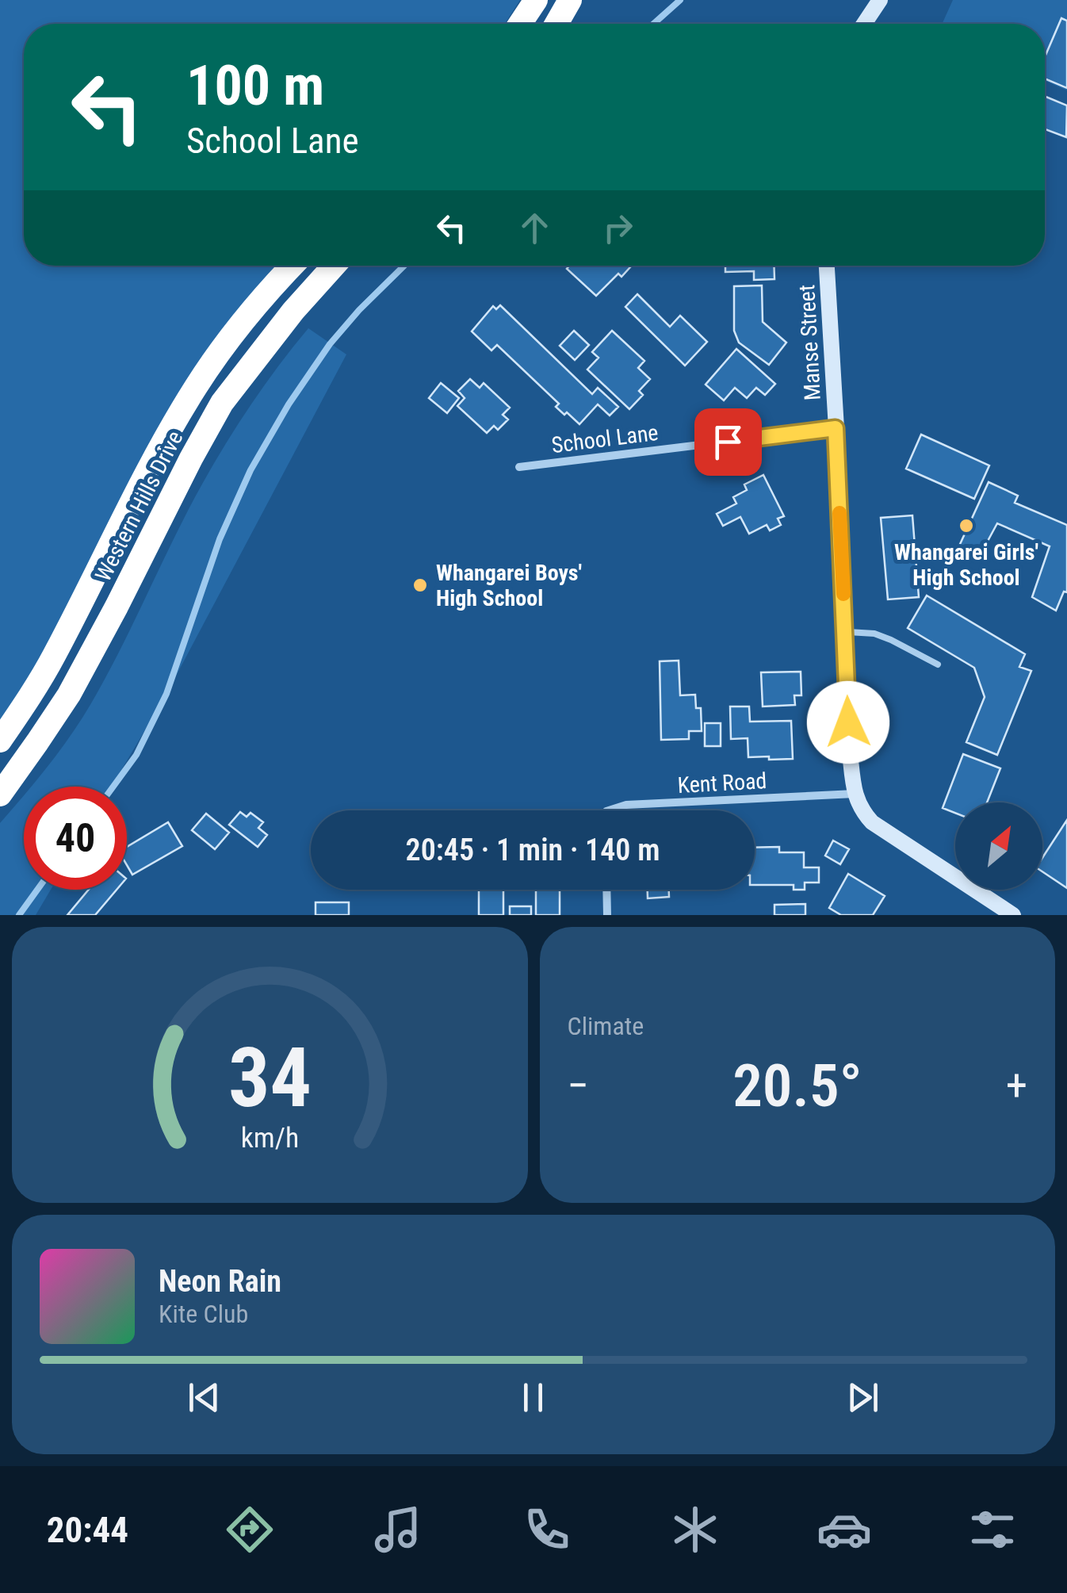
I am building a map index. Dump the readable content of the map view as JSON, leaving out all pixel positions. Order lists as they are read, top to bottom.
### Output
{
  "streets": {
    "highway": ["Western Hills Drive"],
    "street": ["Manse Street", "School Lane", "Kent Road"]
  },
  "crossings": [
    ["Manse Street", "School Lane"],
    ["Manse Street", "Kent Road"]
  ],
  "places": ["Whangarei Girls' High School", "Whangarei Boys' High School"],
  "north": "top right",
  "page": {
    "turn": ["100 m", "School Lane"],
    "limit": "40",
    "trip": "20:45 · 1 min · 140 m",
    "tile": "Climate",
    "heat": ["−", "20.5°", "+"],
    "song": ["Neon Rain", "Kite Club"],
    "tabs": "20:44",
    "gauge": ["34", "km/h"]
  }
}
